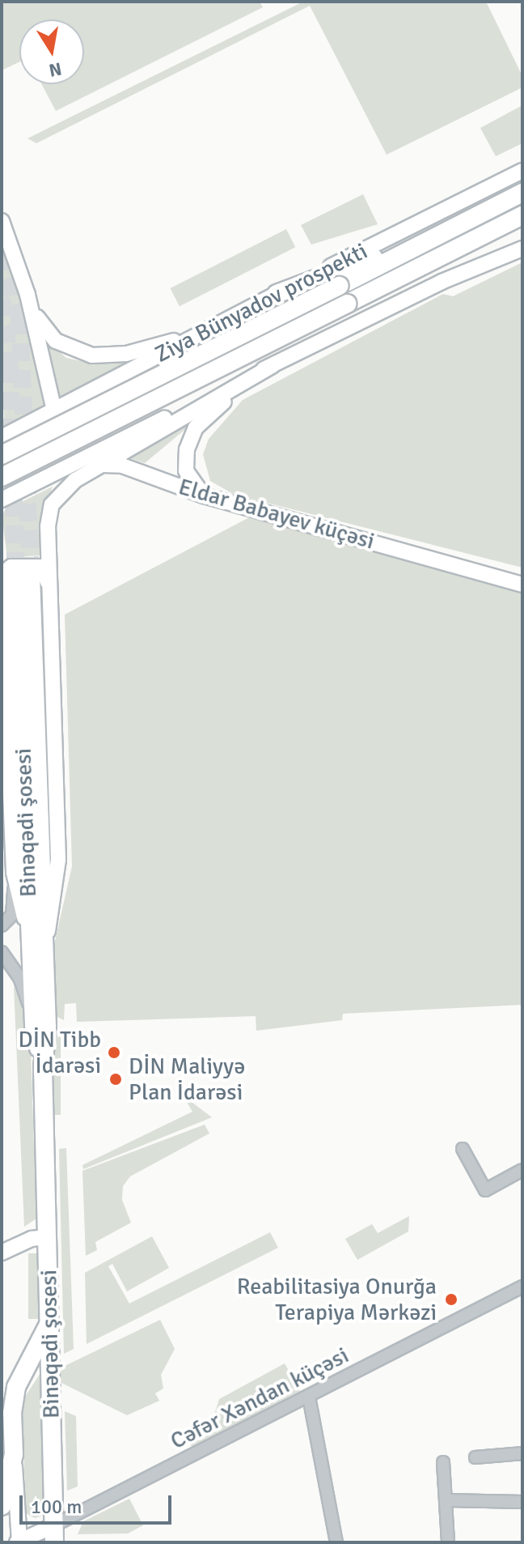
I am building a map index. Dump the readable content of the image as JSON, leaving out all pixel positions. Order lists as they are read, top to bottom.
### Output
{
  "streets": {
    "main road": ["Ziya Bünyadov prospekti", "Eldar Babayev küçəsi", "Binəqədi şosesi"],
    "street": ["Cəfər Xəndan küçəsi"]
  },
  "crossings": [
    ["Binəqədi şosesi", "Cəfər Xəndan küçəsi"]
  ],
  "places": ["DİN Tibb İdarəsi", "DİN Maliyyə Plan İdarəsi", "Reabilitasiya Onurğa Terapiya Mərkəzi"],
  "scale_bar": "100 m",
  "north": "bottom"
}
